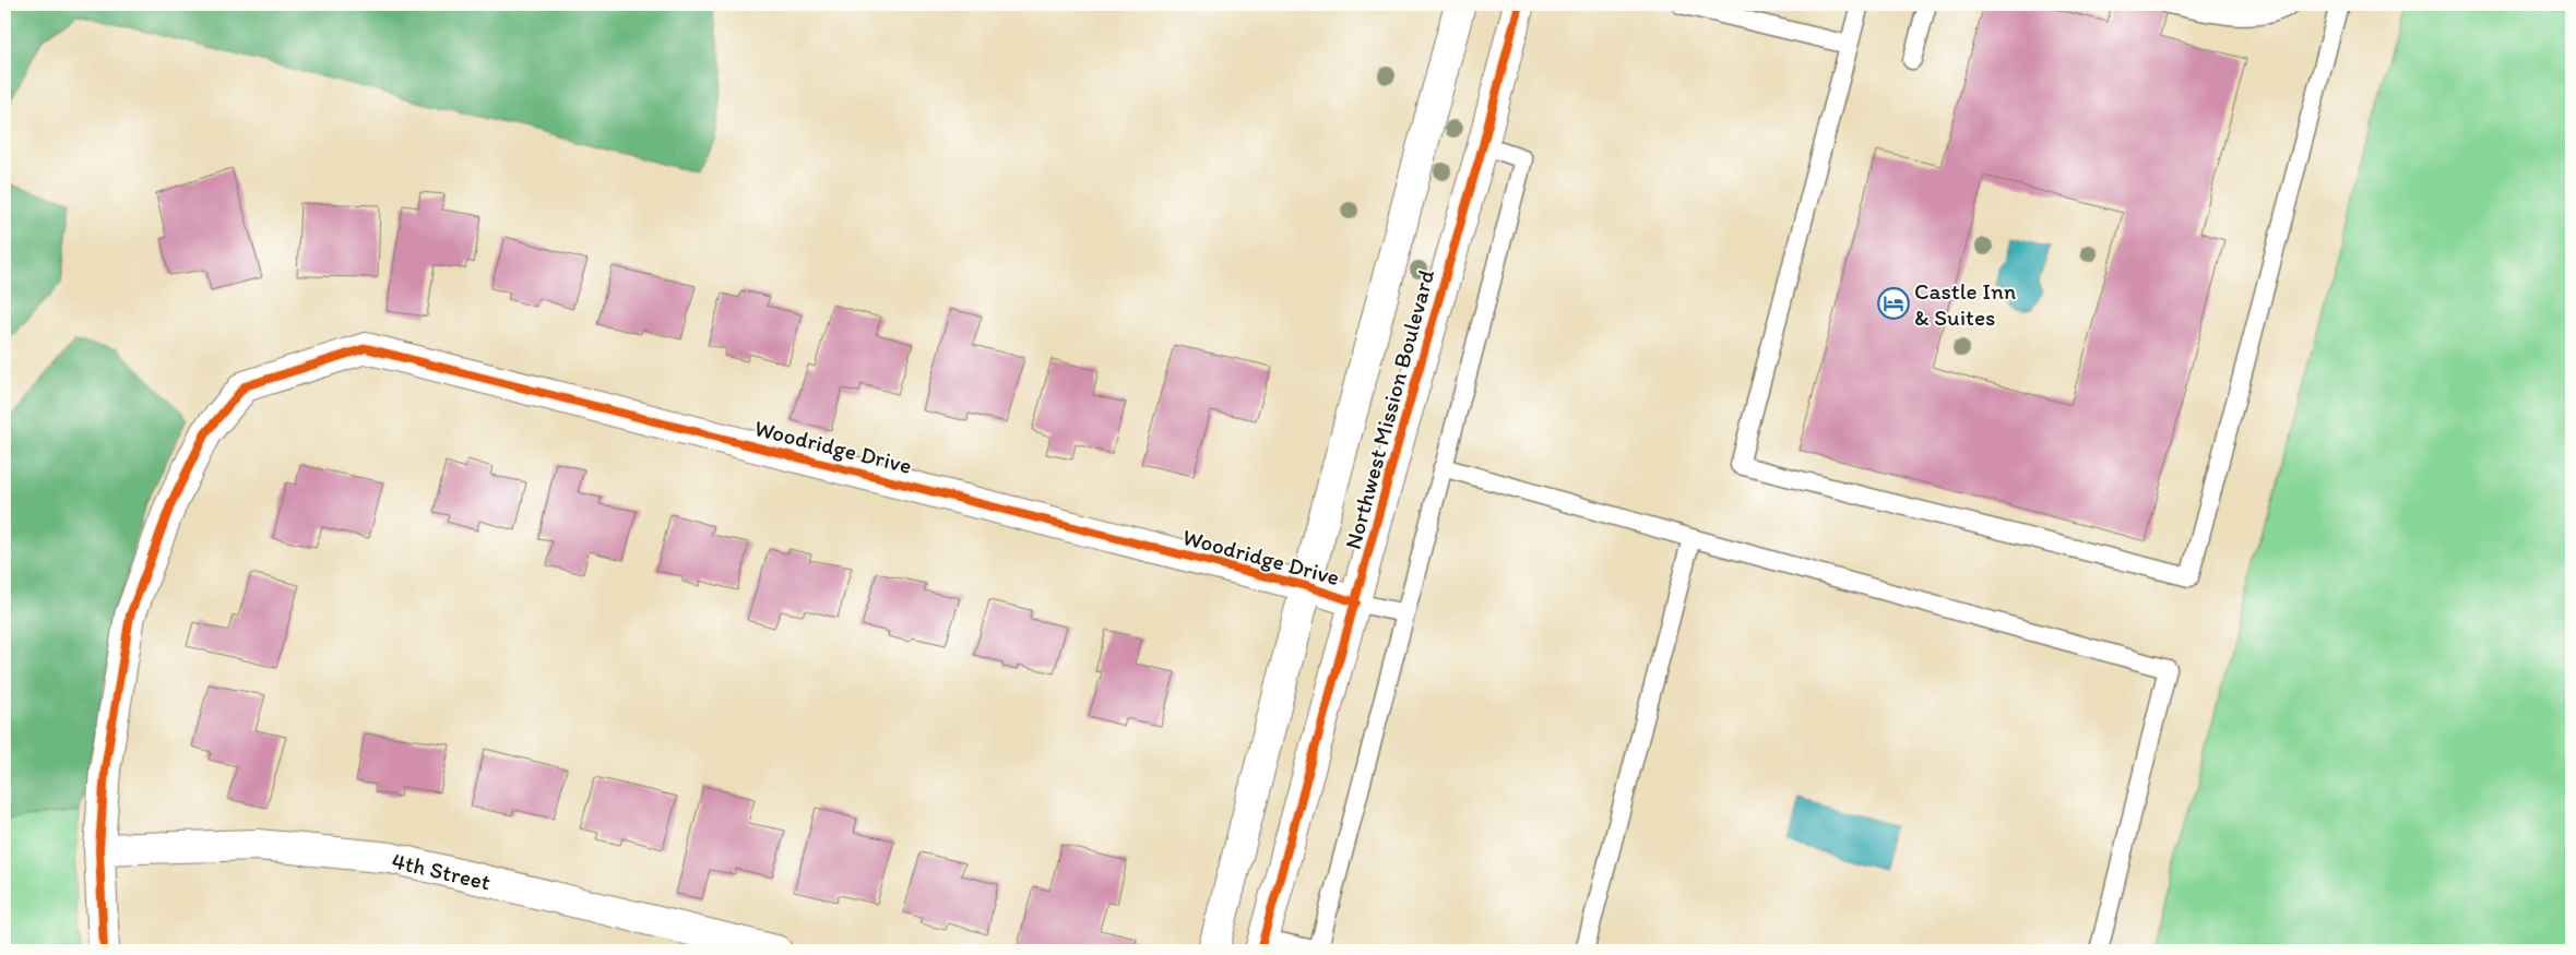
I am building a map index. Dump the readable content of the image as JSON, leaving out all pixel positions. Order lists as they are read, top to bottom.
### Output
{
  "streets": {
    "street": ["Northwest Mission Boulevard", "Woodridge Drive", "4th Street"]
  },
  "crossings": [
    ["Northwest Mission Boulevard", "Woodridge Drive"],
    ["Woodridge Drive", "4th Street"]
  ],
  "places": {
    "hotel": ["Castle Inn & Suites"]
  }
}
